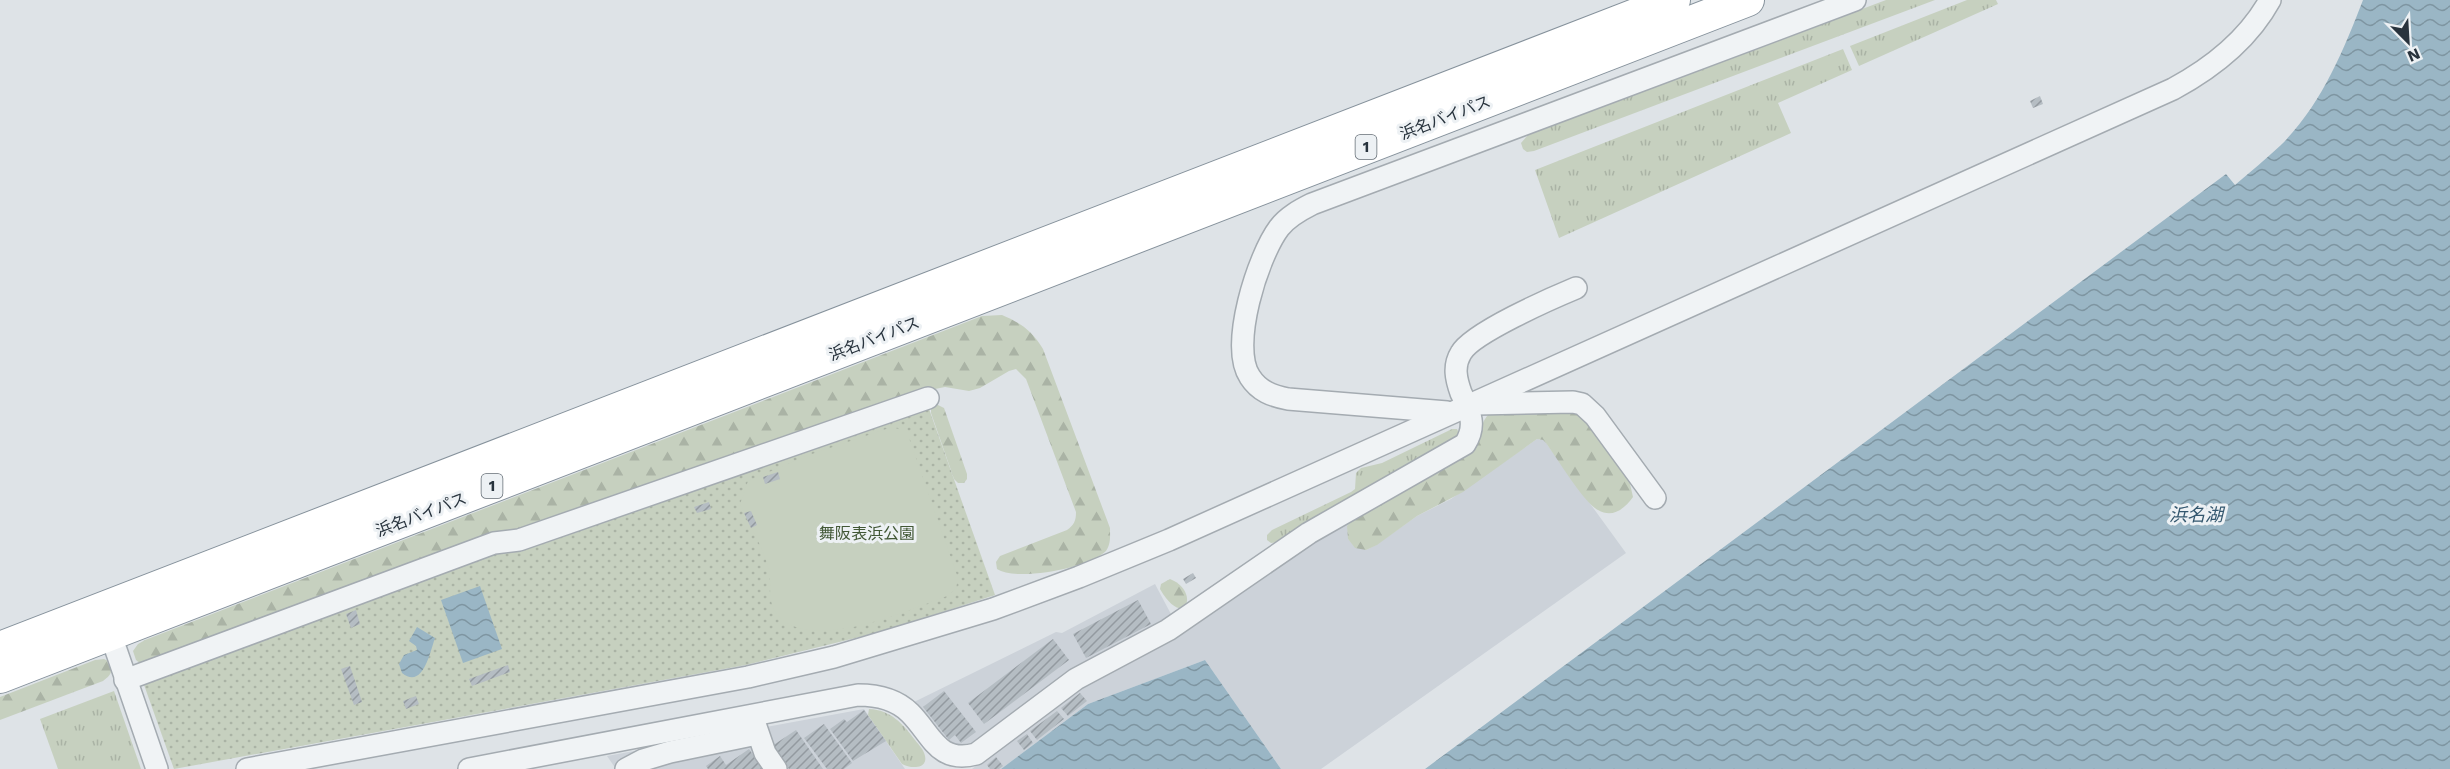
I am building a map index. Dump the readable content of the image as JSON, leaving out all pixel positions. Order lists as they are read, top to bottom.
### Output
{
  "streets": {
    "highway": ["浜名バイパス", "1"]
  },
  "water": ["浜名湖"],
  "parks": ["舞阪表浜公園"],
  "north": "bottom right"
}
